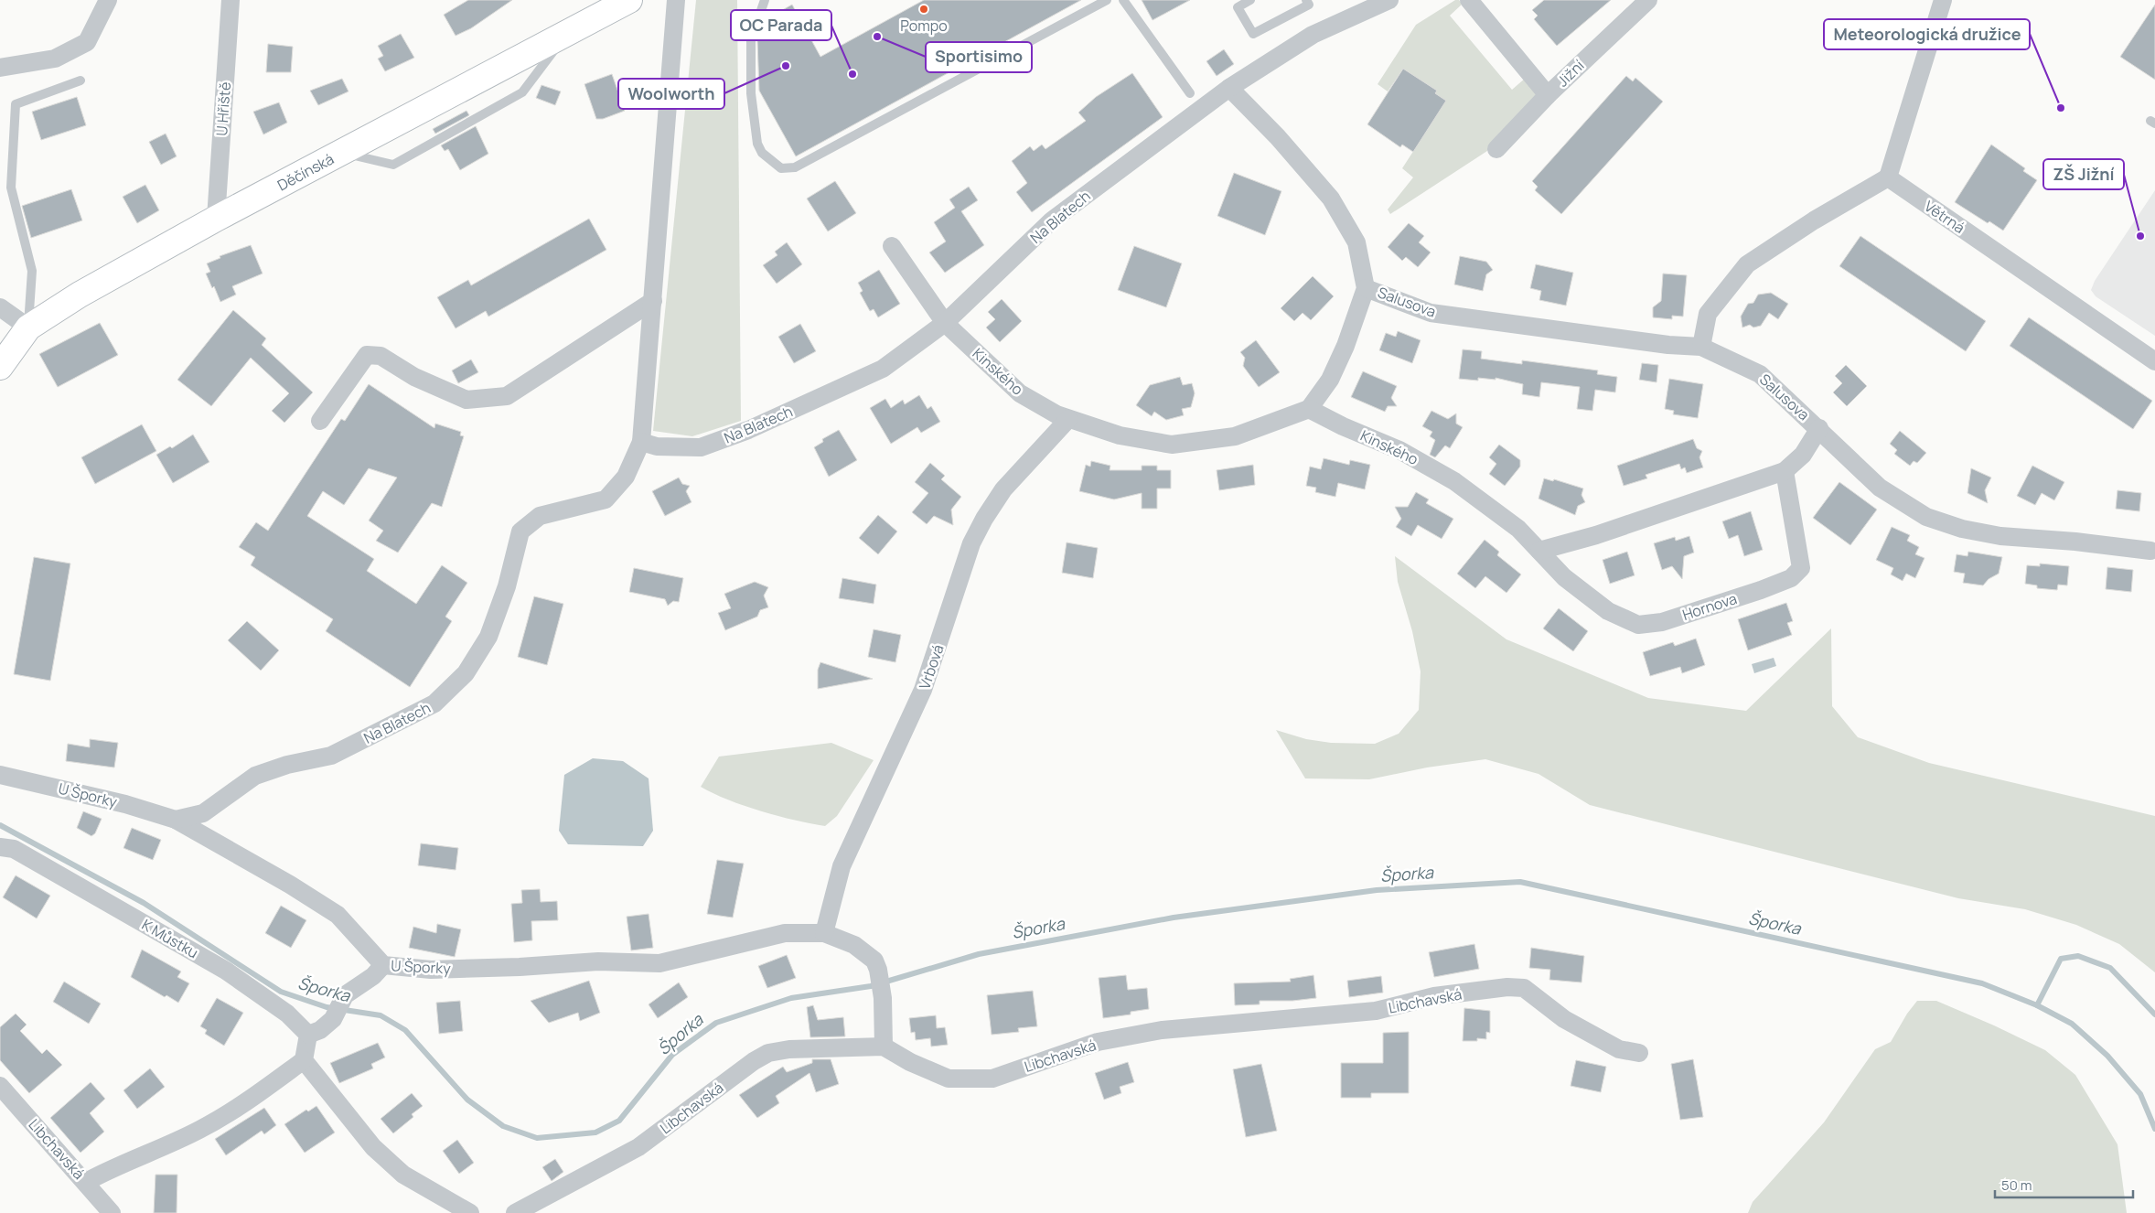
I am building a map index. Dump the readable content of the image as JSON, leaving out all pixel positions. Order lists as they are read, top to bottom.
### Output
{
  "streets": {
    "main road": ["Děčínská"],
    "street": [
      "Jižní",
      "U Hřiště",
      "Na Blatech",
      "Větrná",
      "Salusova",
      "Kinského",
      "Hornova",
      "Vrbová",
      "U Šporky",
      "K Můstku",
      "Libchavská"
    ]
  },
  "crossings": [
    ["U Hřiště", "Děčínská"],
    ["Na Blatech", "Salusova"],
    ["Na Blatech", "Kinského"],
    ["Na Blatech", "U Šporky"],
    ["Salusova", "Kinského"],
    ["Kinského", "Hornova"],
    ["Kinského", "Vrbová"],
    ["Vrbová", "U Šporky"],
    ["U Šporky", "Libchavská"]
  ],
  "water": ["Šporka"],
  "places": [
    "Pompo",
    "Sportisimo",
    "Woolworth",
    "OC Parada",
    "Meteorologická družice",
    "ZŠ Jižní"
  ],
  "scale_bar": "50 m"
}
